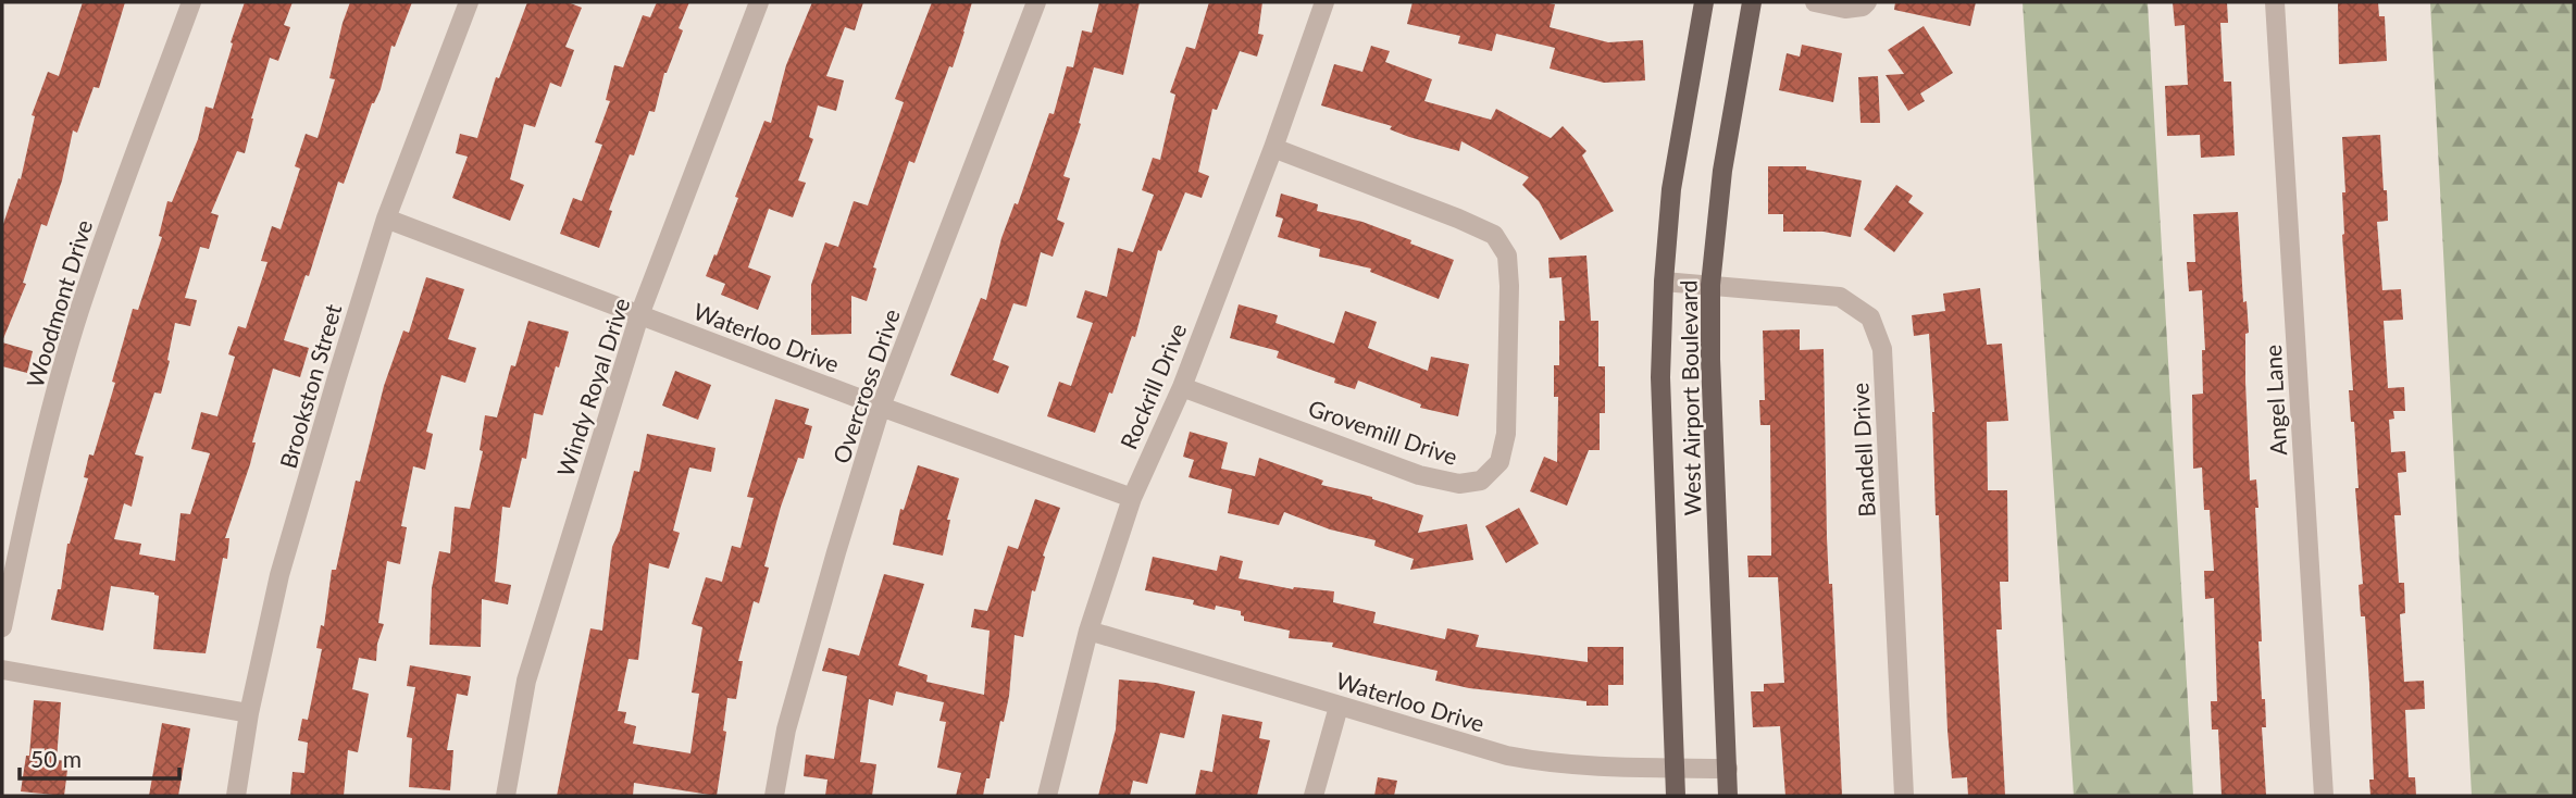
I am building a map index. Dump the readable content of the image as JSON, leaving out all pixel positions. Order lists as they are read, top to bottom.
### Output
{
  "streets": {
    "main road": ["West Airport Boulevard"],
    "street": [
      "Woodmont Drive",
      "Waterloo Drive",
      "Brookston Street",
      "Overcross Drive",
      "Rockrill Drive",
      "Windy Royal Drive",
      "Angel Lane",
      "Grovemill Drive",
      "Bandell Drive"
    ]
  },
  "crossings": [
    ["Waterloo Drive", "Brookston Street"],
    ["Waterloo Drive", "Overcross Drive"],
    ["Waterloo Drive", "Rockrill Drive"],
    ["Waterloo Drive", "Windy Royal Drive"],
    ["Waterloo Drive", "West Airport Boulevard"],
    ["Rockrill Drive", "Grovemill Drive"],
    ["West Airport Boulevard", "Bandell Drive"]
  ],
  "scale_bar": "50 m"
}
